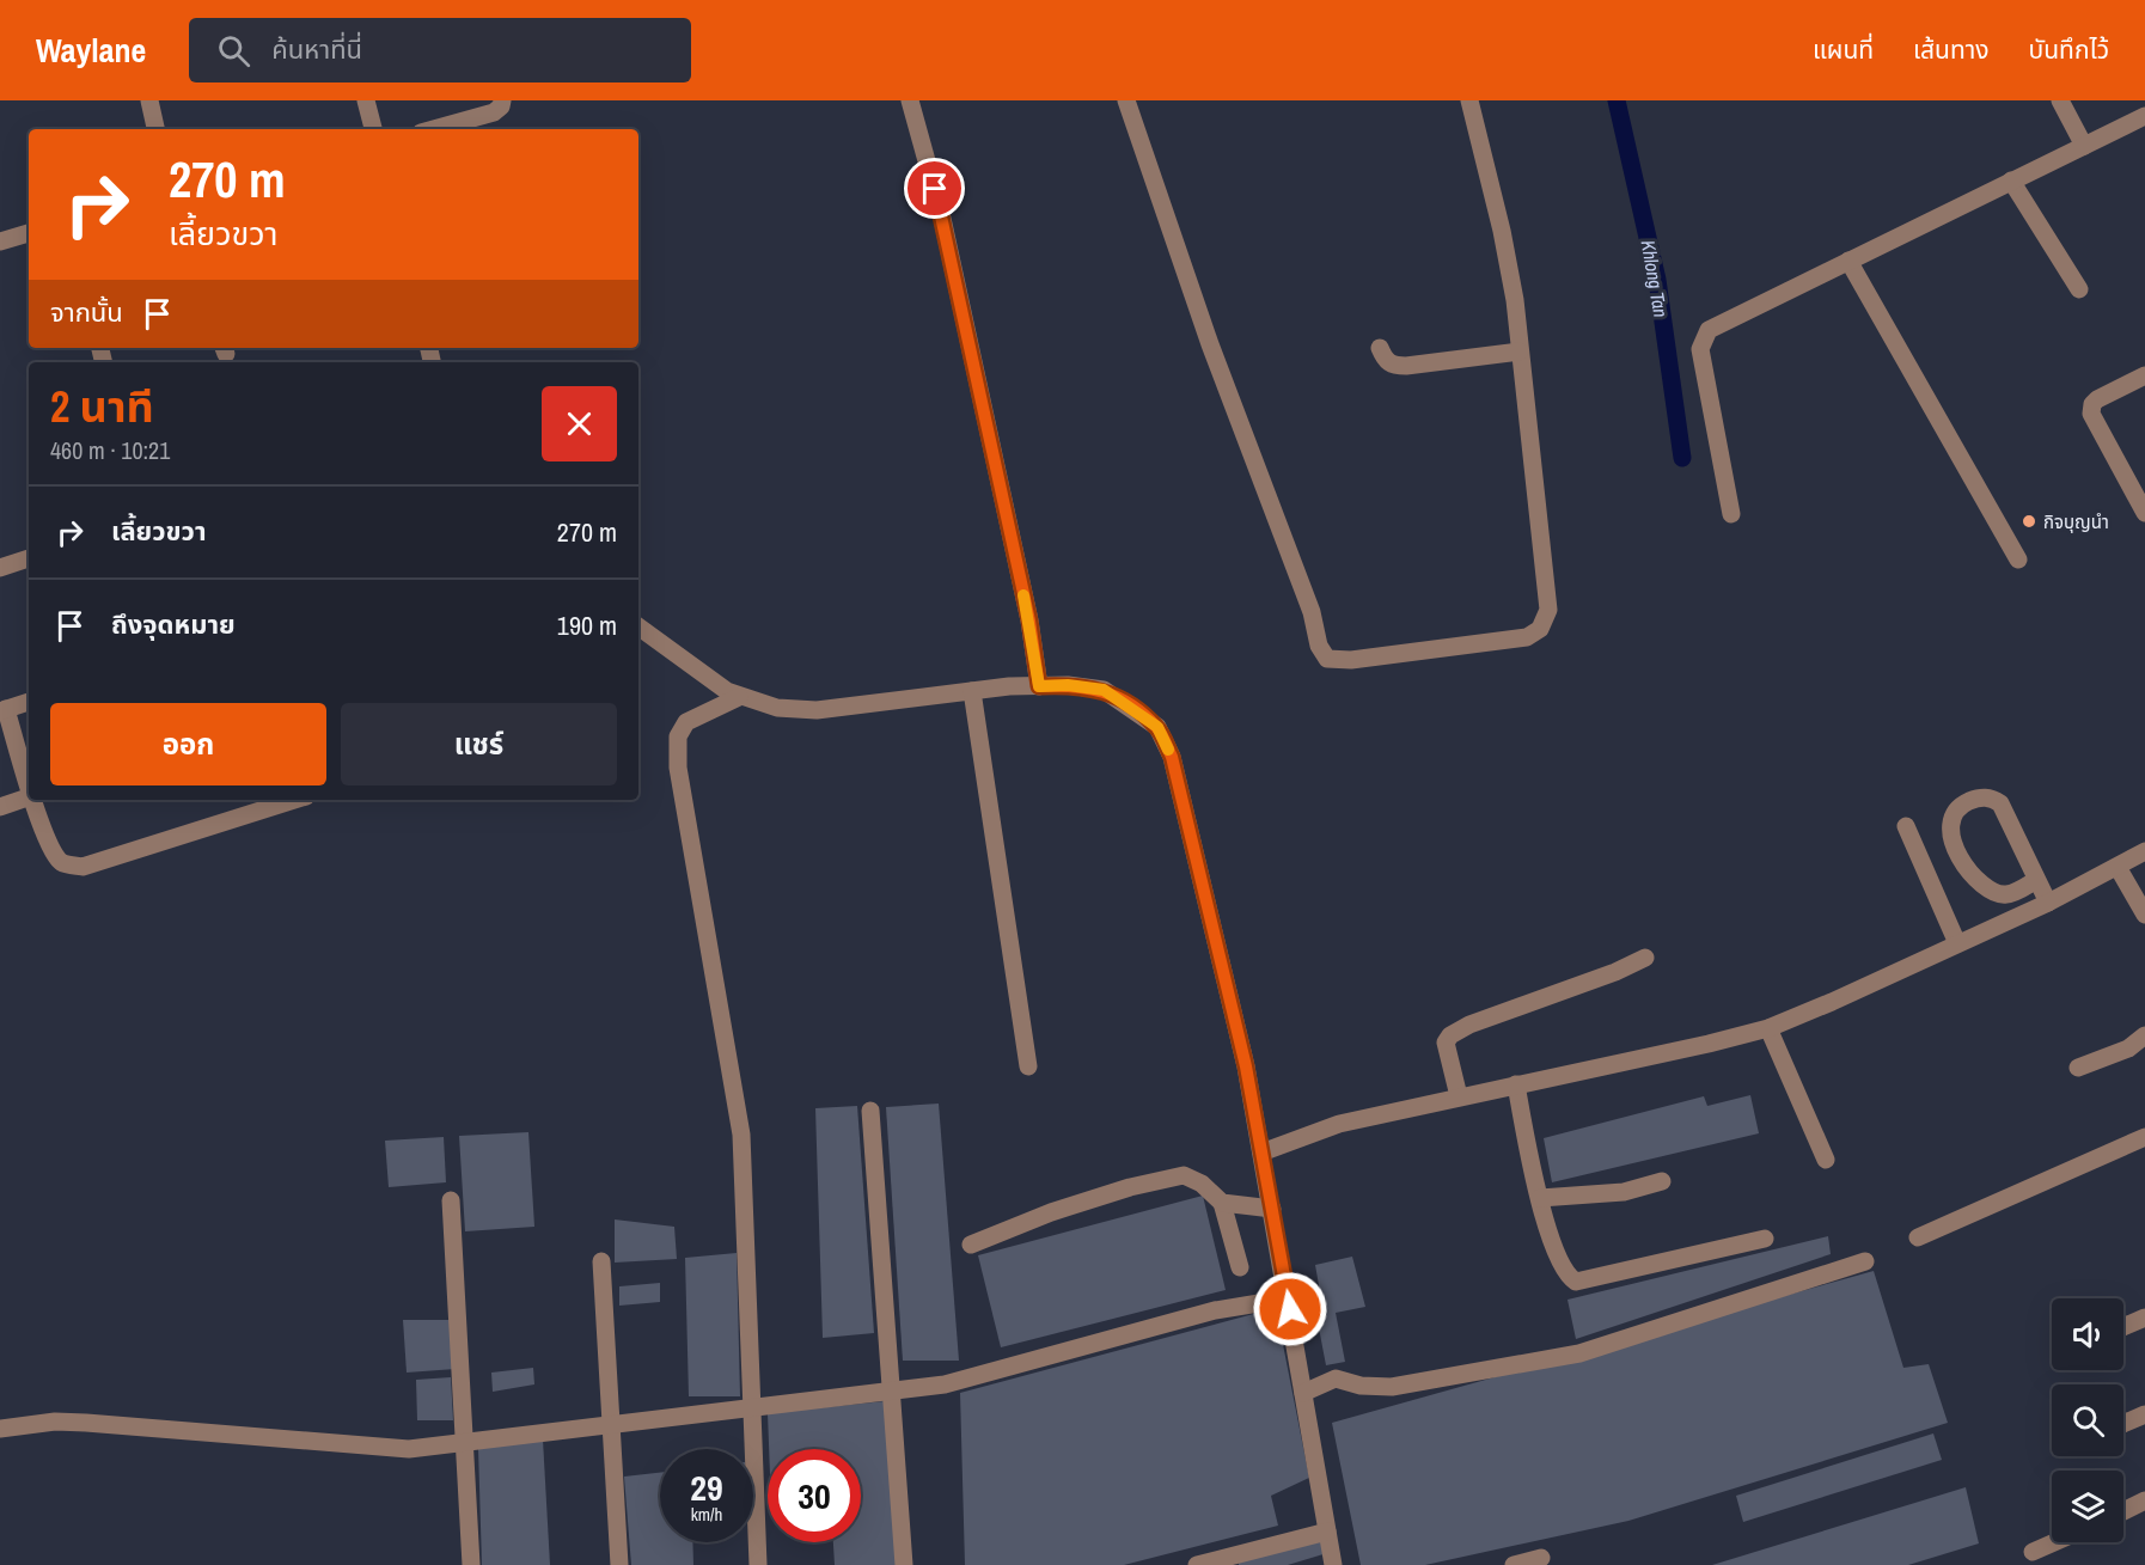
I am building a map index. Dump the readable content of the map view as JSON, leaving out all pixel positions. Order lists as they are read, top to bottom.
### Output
{
  "water": ["Khlong Tan"],
  "places": ["กิจบุญนำ"],
  "page": {
    "header": "Waylane",
    "search": "ค้นหาที่นี่",
    "nav": ["แผนที่", "เส้นทาง", "บันทึกไว้"],
    "turn": ["270 m", "เลี้ยวขวา"],
    "then": "จากนั้น",
    "heading": ["2 นาที", "460 m · 10:21"],
    "list": [
      {
        "name": "เลี้ยวขวา",
        "value": "270 m"
      },
      {
        "name": "ถึงจุดหมาย",
        "value": "190 m"
      }
    ],
    "buttons": ["ออก", "แชร์"],
    "speed": "29 km/h",
    "limit": "30"
  }
}
